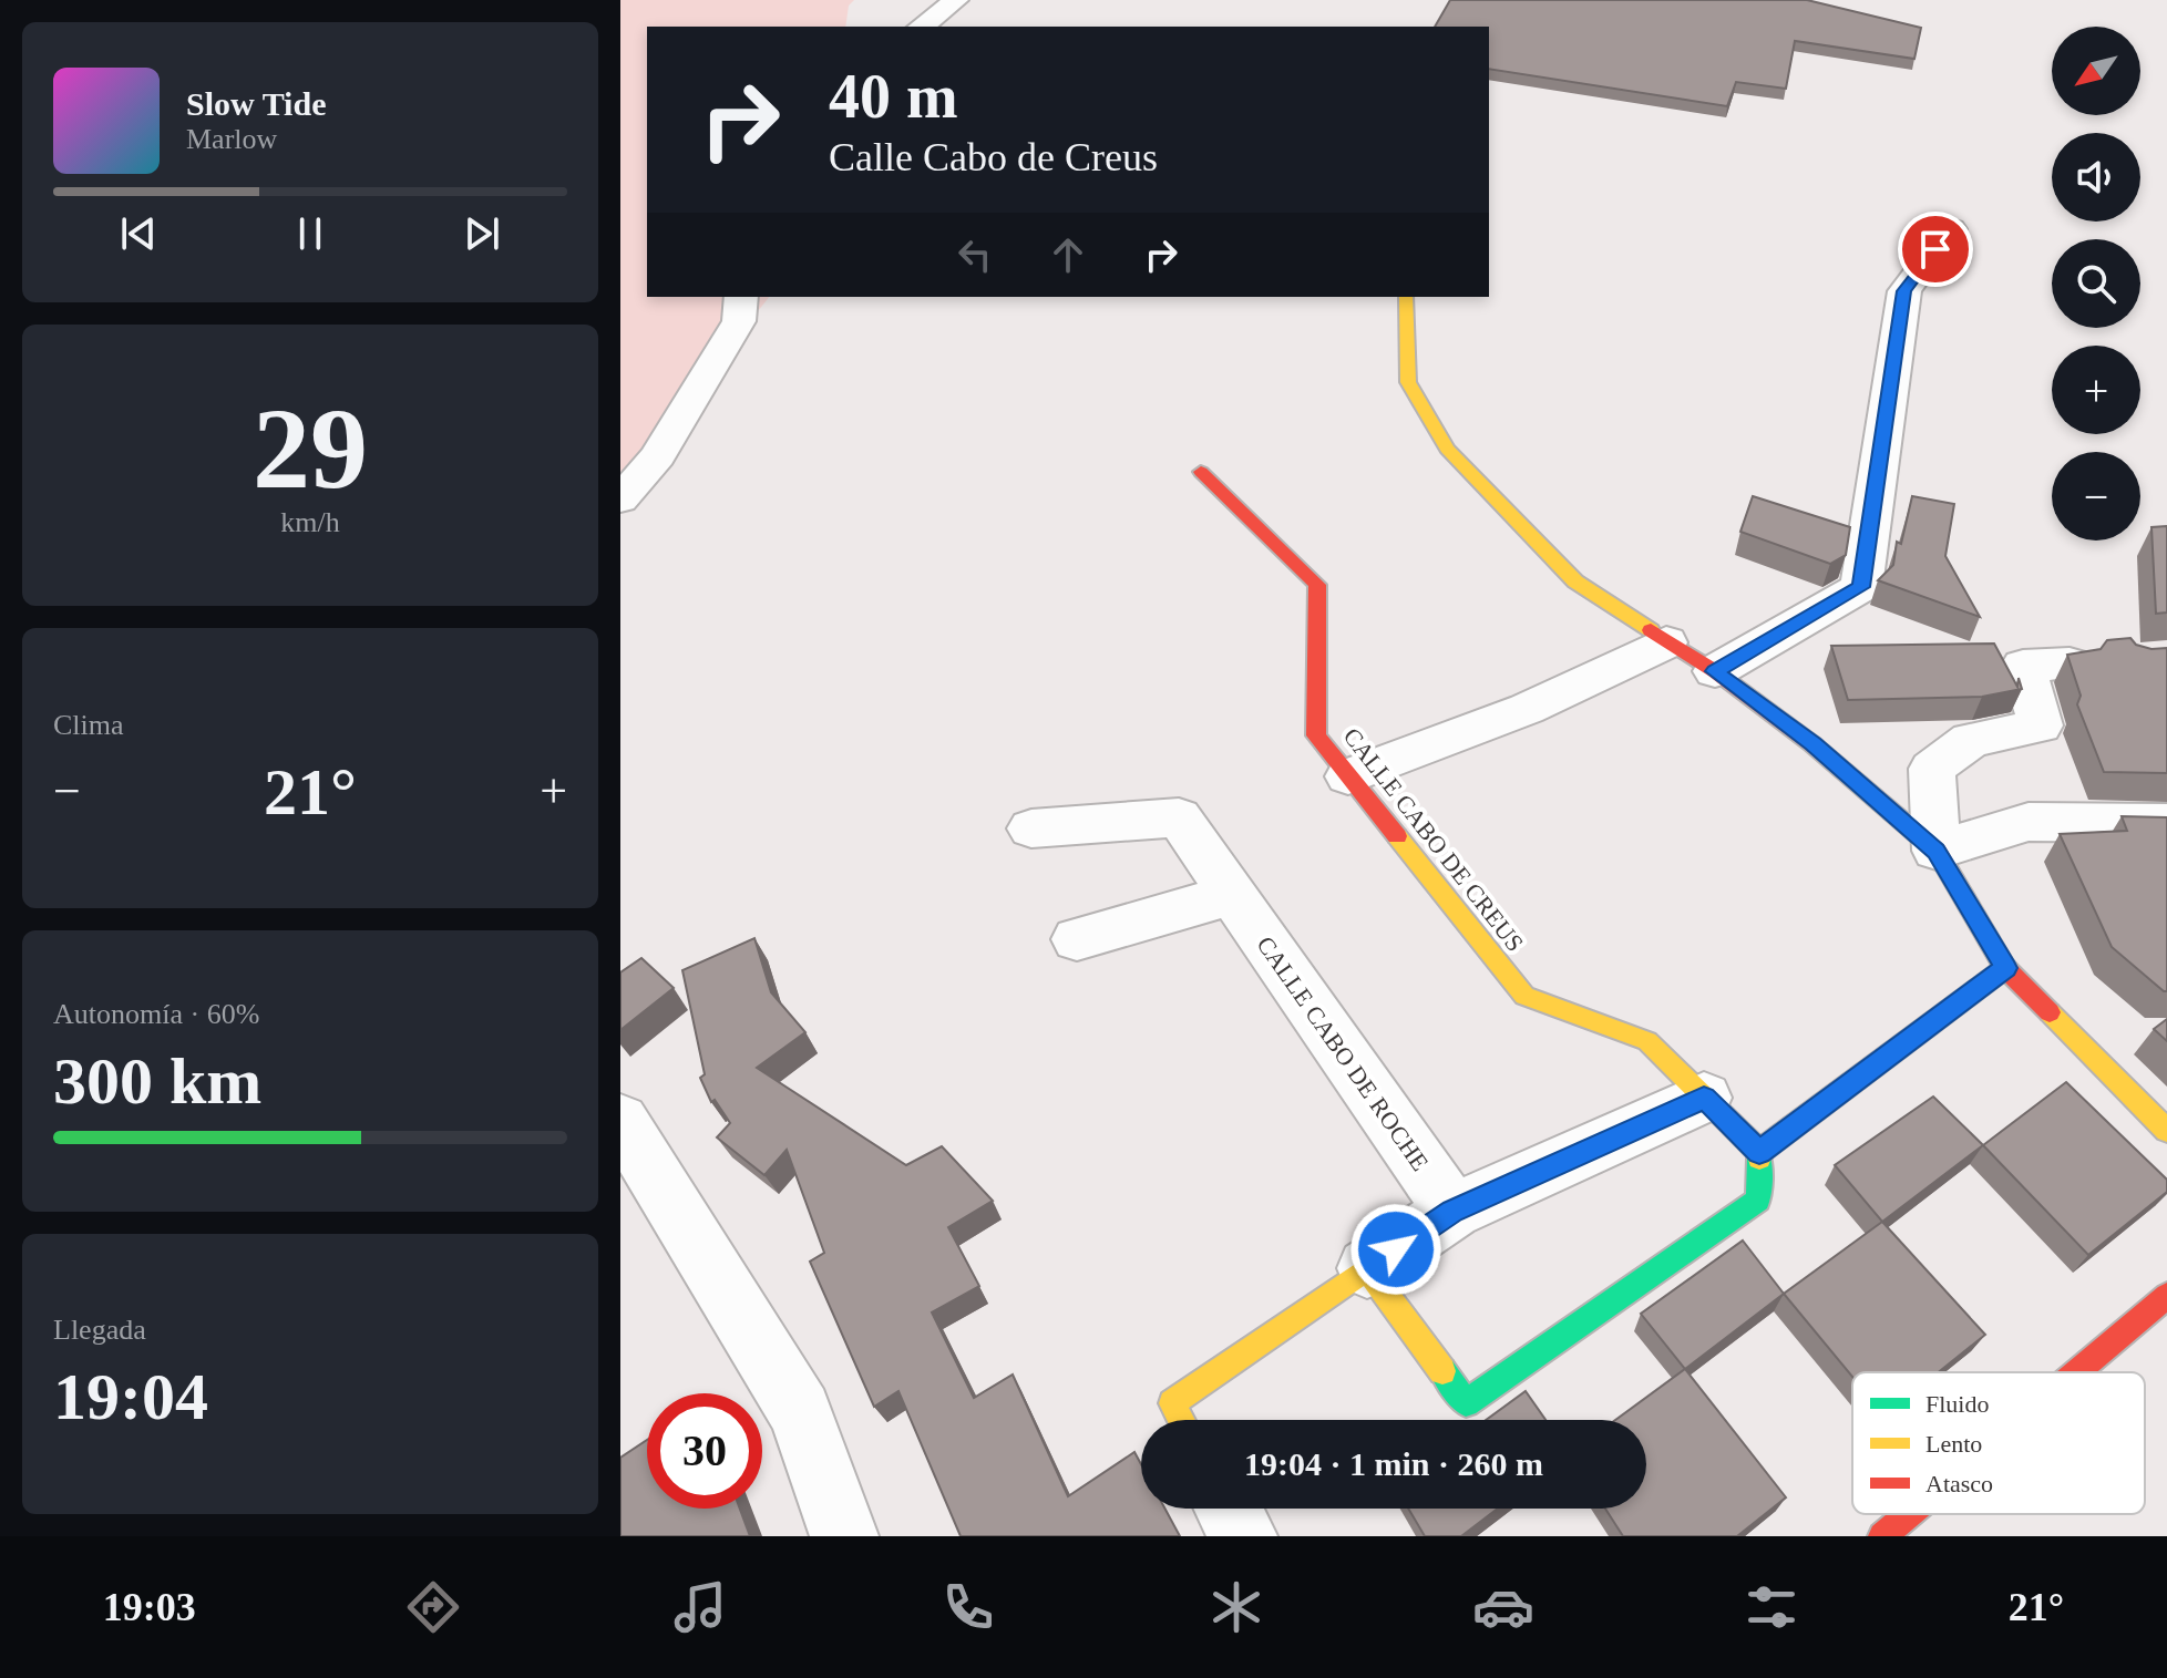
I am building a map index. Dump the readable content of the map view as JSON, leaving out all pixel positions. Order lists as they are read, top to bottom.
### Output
{
  "streets": {
    "street": ["CALLE CABO DE CREUS", "CALLE CABO DE ROCHE"]
  },
  "legend": ["Fluido", "Lento", "Atasco"],
  "north": "bottom left",
  "page": {
    "map_buttons": ["+", "−"],
    "turn": ["40 m", "Calle Cabo de Creus"],
    "song": ["Slow Tide", "Marlow"],
    "tile": [
      ["29", "km/h"],
      "Clima",
      ["Autonomía · 60%", "300 km"],
      ["Llegada", "19:04"]
    ],
    "heat": ["−", "21°", "+"],
    "limit": "30",
    "trip": "19:04 · 1 min · 260 m",
    "tabs": ["19:03", "21°"]
  }
}
